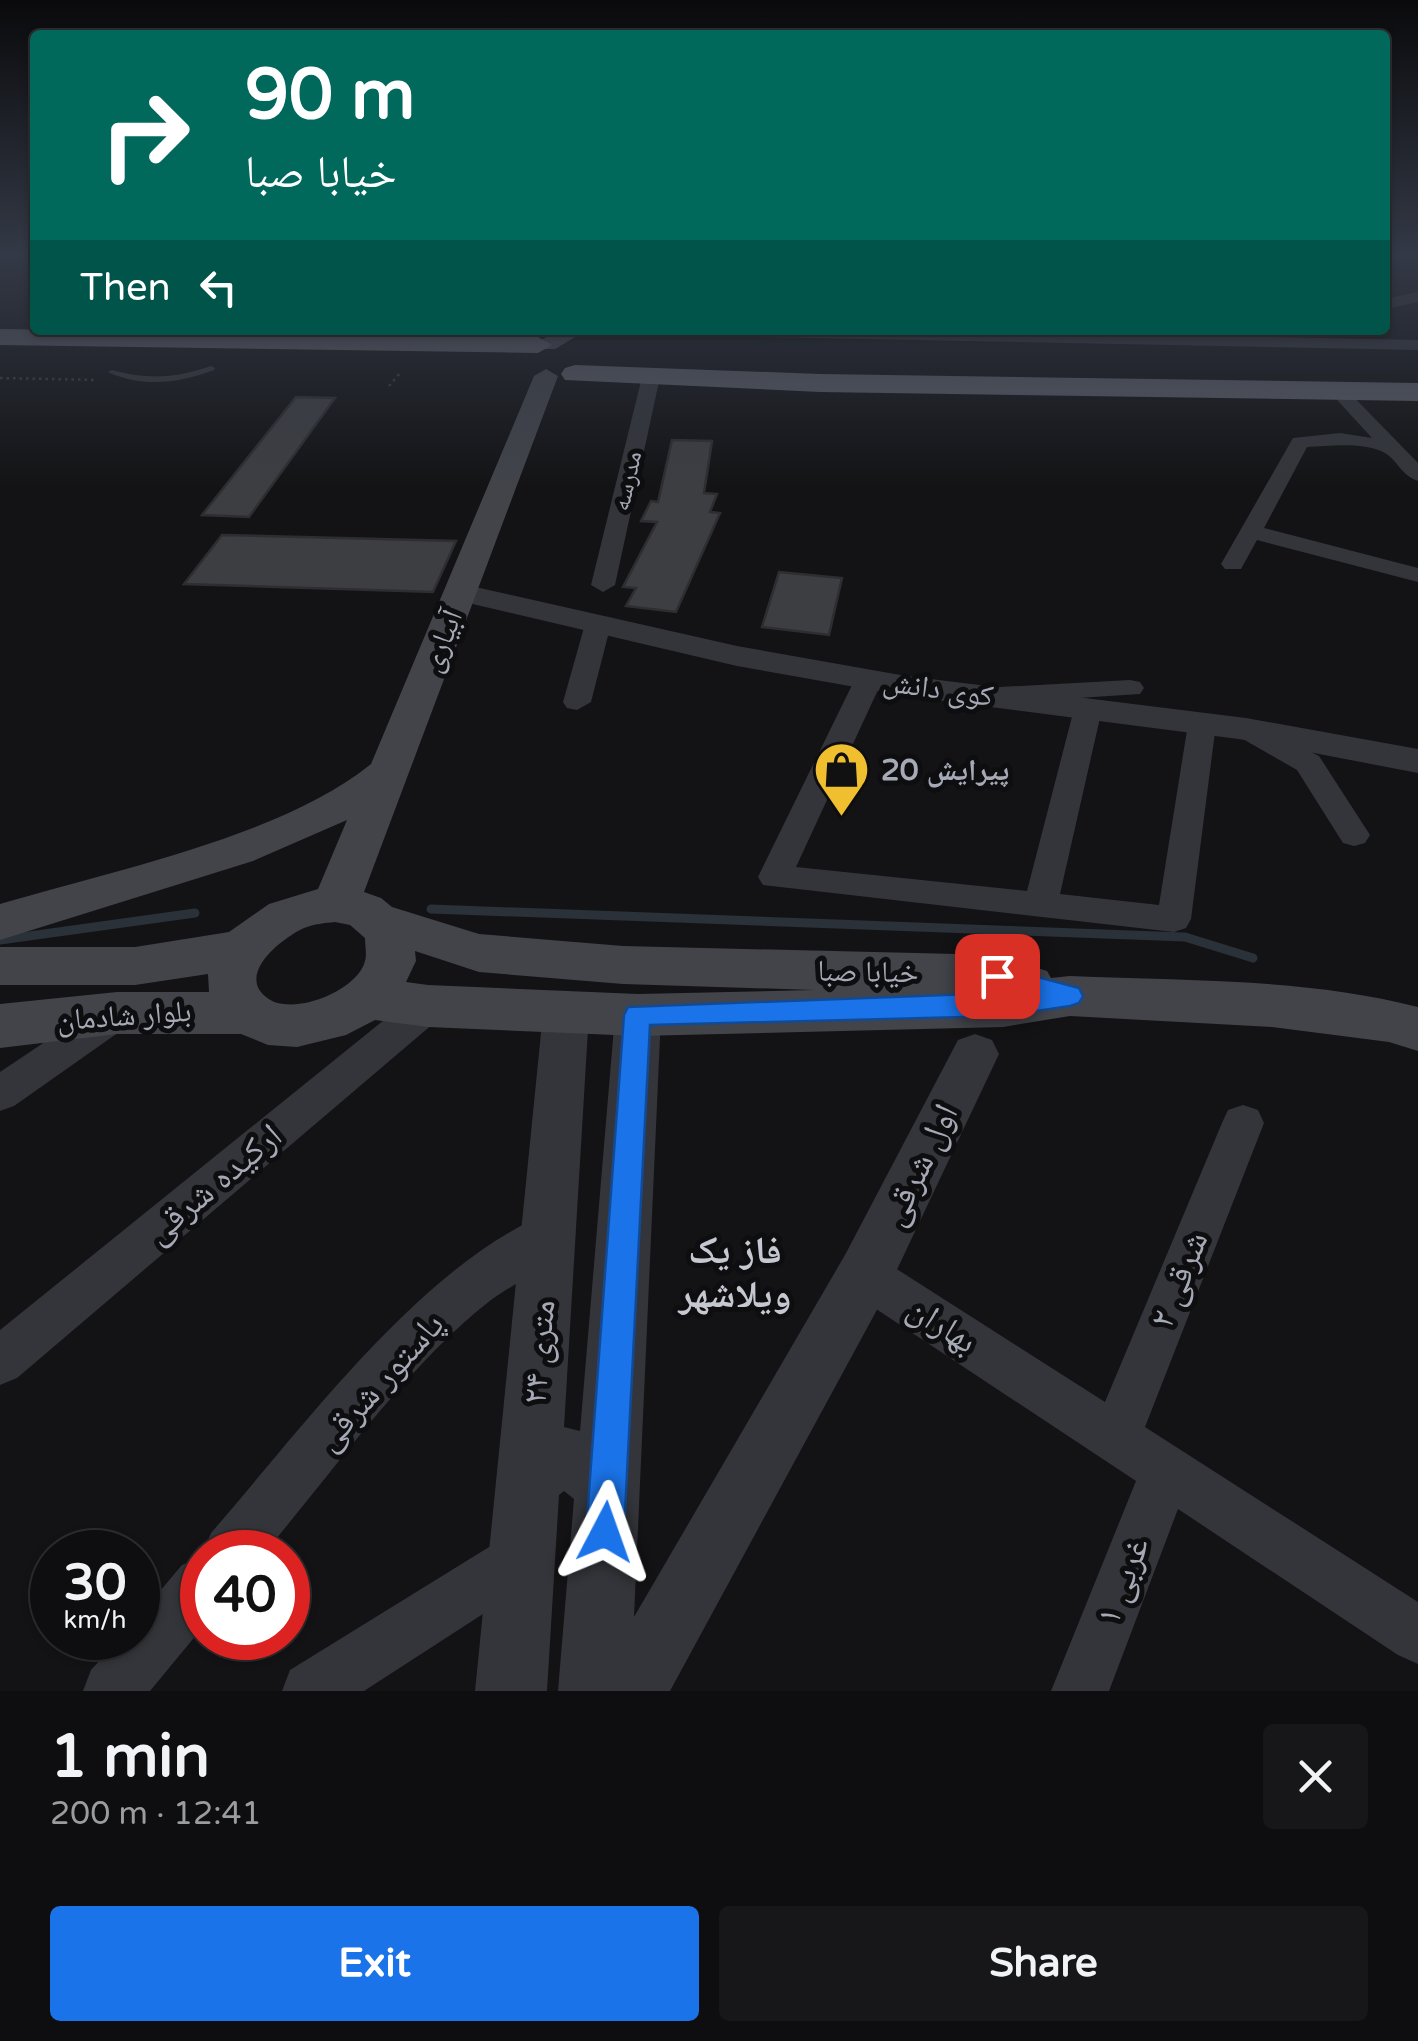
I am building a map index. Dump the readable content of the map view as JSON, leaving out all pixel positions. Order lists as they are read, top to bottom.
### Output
{
  "streets": {
    "main road": ["آبیاری", "خیابا صبا", "بلوار شادمان"],
    "street": [
      "مدرسه",
      "کوی دانش",
      "اول شرقی",
      "ارکیده شرقی",
      "۲ شرقی",
      "بهاران",
      "۲۴ متری",
      "پاستور شرقی",
      "۱ غربی"
    ]
  },
  "crossings": [
    ["آبیاری", "کوی دانش"],
    ["آبیاری", "خیابا صبا"],
    ["آبیاری", "بلوار شادمان"],
    ["خیابا صبا", "بلوار شادمان"],
    ["خیابا صبا", "ارکیده شرقی"],
    ["خیابا صبا", "۲۴ متری"],
    ["اول شرقی", "بهاران"],
    ["۲ شرقی", "بهاران"],
    ["بهاران", "۱ غربی"],
    ["۲۴ متری", "پاستور شرقی"]
  ],
  "districts": ["فاز یک ویلاشهر"],
  "places": {
    "shop": ["پیرایش 20"]
  },
  "page": {
    "turn": ["90 m", "خیابا صبا"],
    "then": "Then",
    "speed": "30 km/h",
    "limit": "40",
    "heading": ["1 min", "200 m · 12:41"],
    "buttons": ["Exit", "Share"]
  }
}
